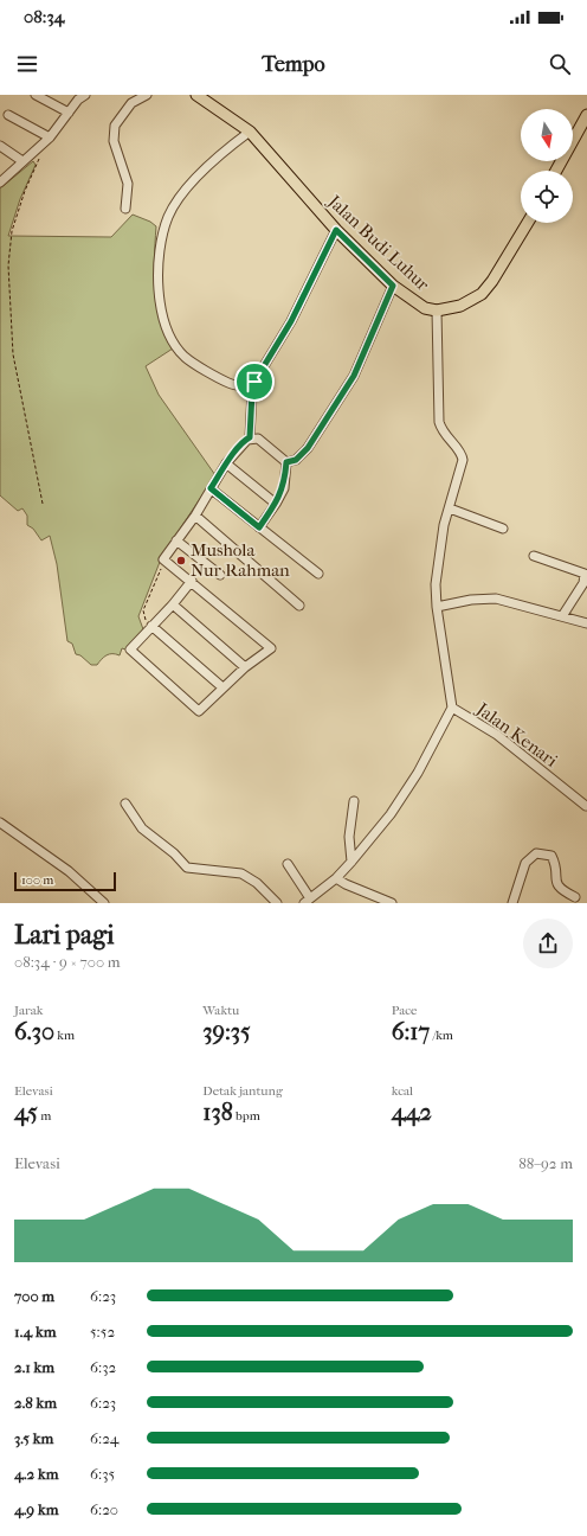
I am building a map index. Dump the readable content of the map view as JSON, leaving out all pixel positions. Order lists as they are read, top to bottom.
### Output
{
  "streets": {
    "main road": ["Jalan Budi Luhur"],
    "street": ["Jalan Kenari"]
  },
  "places": ["Mushola Nur Rahman"],
  "scale_bar": "100 m",
  "north": "bottom",
  "page": {
    "status": "08:34",
    "header": "Tempo",
    "scale": "100 m",
    "heading": ["Lari pagi", "08:34 · 9 × 700 m"],
    "stats": [
      ["Jarak", "6.30 km"],
      ["Waktu", "39:35"],
      ["Pace", "6:17 /km"],
      ["Elevasi", "45 m"],
      ["Detak jantung", "138 bpm"],
      ["kcal", "442"]
    ],
    "chart": ["Elevasi", "88–92 m"],
    "list": [
      {
        "name": "700 m",
        "note": "6:23"
      },
      {
        "name": "1.4 km",
        "note": "5:52"
      },
      {
        "name": "2.1 km",
        "note": "6:32"
      },
      {
        "name": "2.8 km",
        "note": "6:23"
      },
      {
        "name": "3.5 km",
        "note": "6:24"
      },
      {
        "name": "4.2 km",
        "note": "6:35"
      },
      {
        "name": "4.9 km",
        "note": "6:20"
      }
    ]
  }
}
